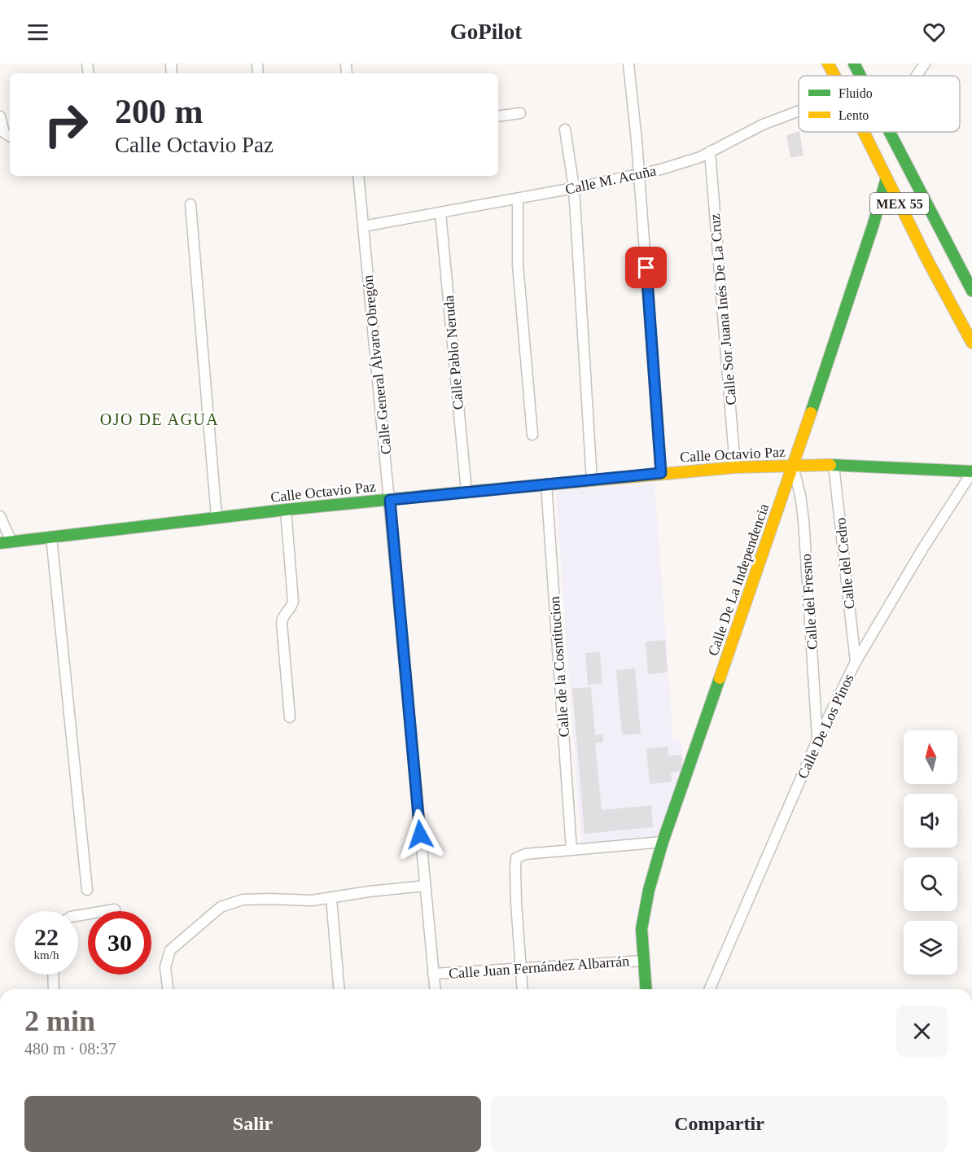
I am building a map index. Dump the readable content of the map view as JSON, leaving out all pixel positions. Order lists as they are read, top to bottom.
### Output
{
  "streets": {
    "street": [
      "Calle M. Acuña",
      "MEX 55",
      "Calle Sor Juana Inés De La Cruz",
      "Calle Pablo Neruda",
      "Calle General Álvaro Obregón",
      "Calle Octavio Paz",
      "Calle del Cedro",
      "Calle De La Independencia",
      "Calle del Fresno",
      "Calle de la Cosntitucion",
      "Calle De Los Pinos",
      "Calle Juan Fernández Albarrán"
    ]
  },
  "crossings": [
    ["Calle M. Acuña", "Calle Sor Juana Inés De La Cruz"],
    ["Calle M. Acuña", "Calle Pablo Neruda"],
    ["Calle M. Acuña", "Calle General Álvaro Obregón"],
    ["MEX 55", "Calle De La Independencia"],
    ["Calle Sor Juana Inés De La Cruz", "Calle Octavio Paz"],
    ["Calle Pablo Neruda", "Calle Octavio Paz"],
    ["Calle General Álvaro Obregón", "Calle Octavio Paz"],
    ["Calle General Álvaro Obregón", "Calle Juan Fernández Albarrán"],
    ["Calle Octavio Paz", "Calle del Cedro"],
    ["Calle Octavio Paz", "Calle De La Independencia"],
    ["Calle Octavio Paz", "Calle del Fresno"],
    ["Calle Octavio Paz", "Calle de la Cosntitucion"],
    ["Calle Octavio Paz", "Calle De Los Pinos"],
    ["Calle del Cedro", "Calle De Los Pinos"],
    ["Calle De La Independencia", "Calle del Fresno"],
    ["Calle De La Independencia", "Calle Juan Fernández Albarrán"],
    ["Calle del Fresno", "Calle De Los Pinos"]
  ],
  "districts": ["OJO DE AGUA"],
  "legend": ["Fluido", "Lento"],
  "north": "top",
  "page": {
    "header": "GoPilot",
    "turn": ["200 m", "Calle Octavio Paz"],
    "speed": "22 km/h",
    "limit": "30",
    "heading": ["2 min", "480 m · 08:37"],
    "buttons": ["Salir", "Compartir"]
  }
}
